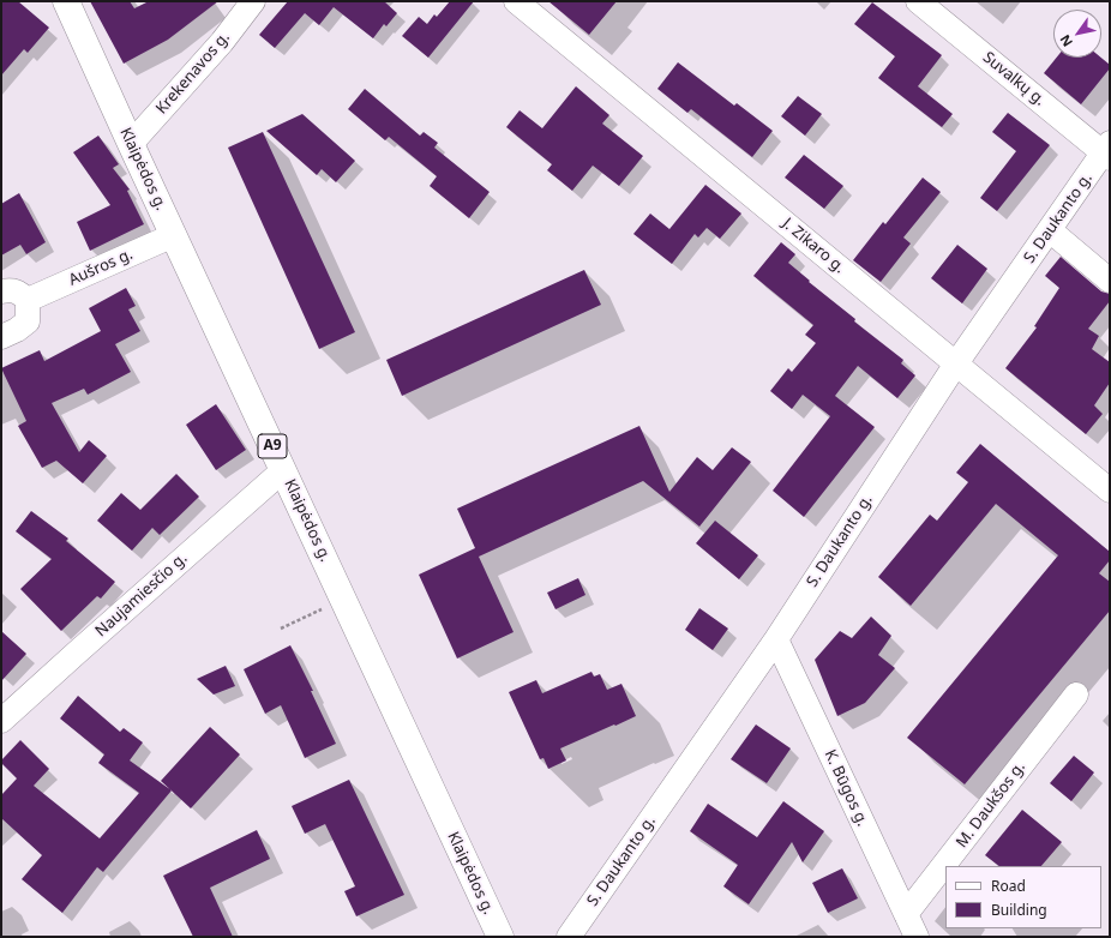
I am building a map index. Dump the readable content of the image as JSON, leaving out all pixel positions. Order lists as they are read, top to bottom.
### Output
{
  "streets": {
    "highway": ["Klaipėdos g.", "A9"],
    "street": [
      "Krekenavos g.",
      "Suvalkų g.",
      "S. Daukanto g.",
      "J. Zikaro g.",
      "Aušros g.",
      "Naujamiesčio g.",
      "K. Būgos g.",
      "M. Daukšos g."
    ]
  },
  "crossings": [
    ["Krekenavos g.", "Klaipėdos g."],
    ["Suvalkų g.", "S. Daukanto g."],
    ["Klaipėdos g.", "Aušros g."],
    ["Klaipėdos g.", "Naujamiesčio g."],
    ["S. Daukanto g.", "J. Zikaro g."],
    ["S. Daukanto g.", "K. Būgos g."],
    ["K. Būgos g.", "M. Daukšos g."]
  ],
  "legend": ["Road", "Building"],
  "north": "bottom left"
}
